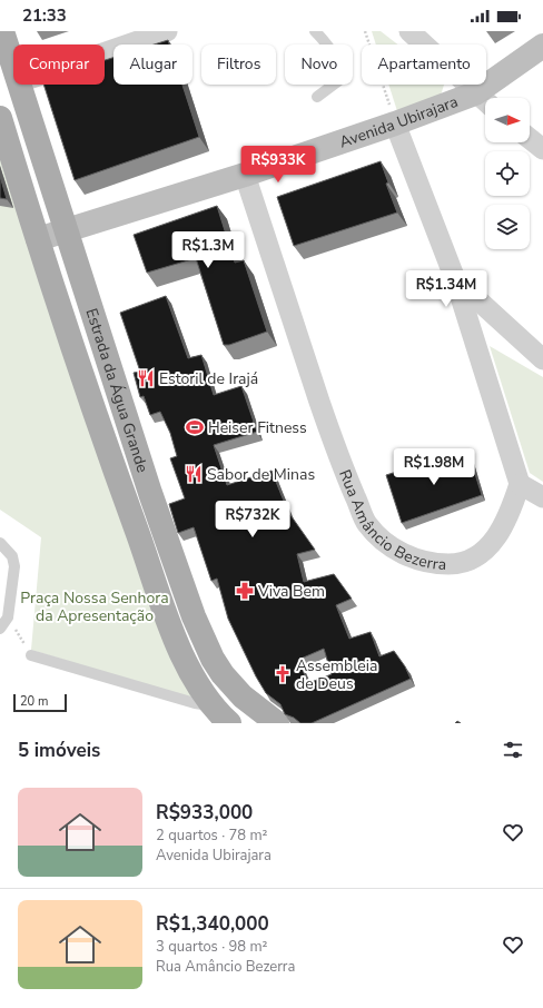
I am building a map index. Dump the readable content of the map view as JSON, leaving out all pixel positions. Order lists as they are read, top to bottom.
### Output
{
  "streets": {
    "main road": ["Estrada da Água Grande"],
    "street": ["Avenida Ubirajara", "Rua Amâncio Bezerra"]
  },
  "crossings": [
    ["Avenida Ubirajara", "Estrada da Água Grande"],
    ["Avenida Ubirajara", "Rua Amâncio Bezerra"]
  ],
  "parks": ["Praça Nossa Senhora da Apresentação"],
  "places": {
    "restaurant": ["Estoril de Irajá", "Sabor de Minas"],
    "sports": ["Heiser Fitness"],
    "pharmacy": ["Viva Bem"],
    "church": ["Assembleia de Deus"]
  },
  "scale_bar": "20 m",
  "north": "right",
  "page": {
    "status": "21:33",
    "chip": [
      "Comprar",
      "Alugar",
      "Filtros",
      "Novo",
      "Apartamento"
    ],
    "price": [
      "R$933K",
      "R$1.3M",
      "R$1.34M",
      "R$1.98M",
      "R$732K"
    ],
    "scale": "20 m",
    "heading": "5 imóveis",
    "list": [
      {
        "name": "R$933,000",
        "note": "2 quartos · 78 m² · Avenida Ubirajara"
      },
      {
        "name": "R$1,340,000",
        "note": "3 quartos · 98 m² · Rua Amâncio Bezerra"
      }
    ]
  }
}
